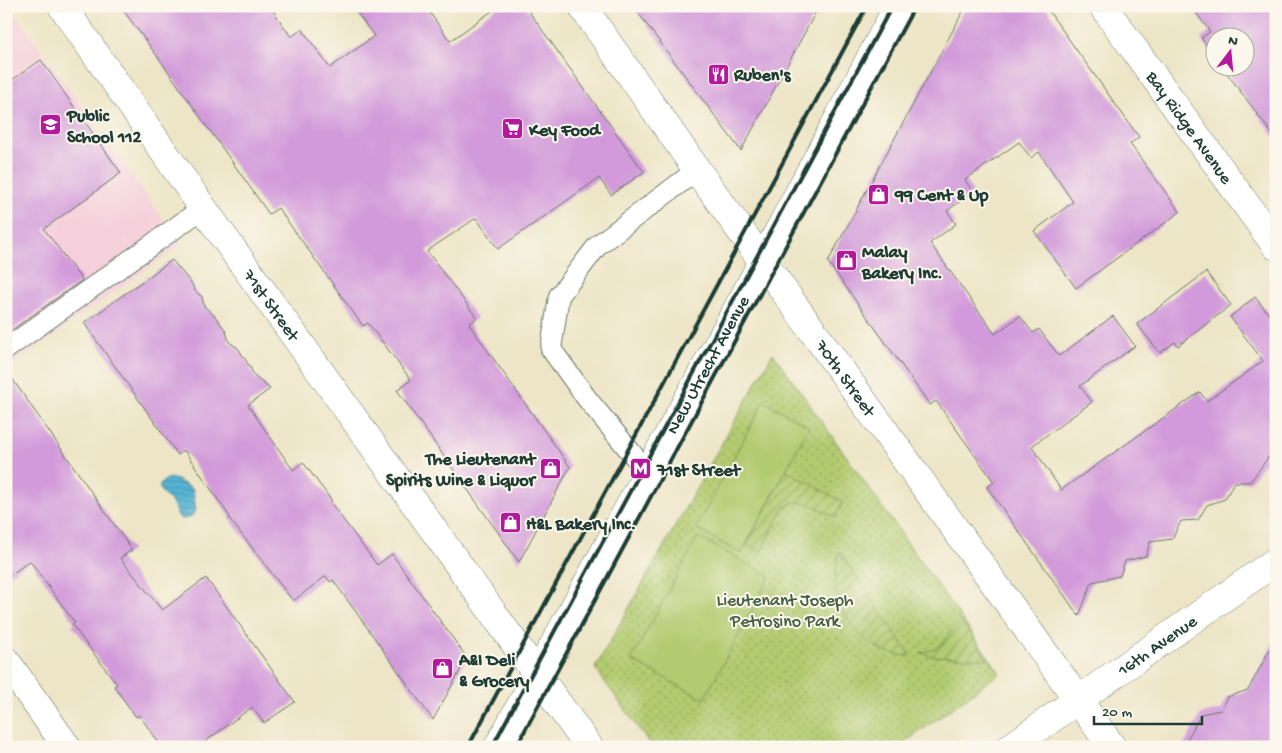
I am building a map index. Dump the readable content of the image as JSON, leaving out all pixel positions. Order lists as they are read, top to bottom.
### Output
{
  "streets": {
    "street": [
      "Bay Ridge Avenue",
      "71st Street",
      "New Utrecht Avenue",
      "70th Street",
      "16th Avenue"
    ]
  },
  "crossings": [
    ["71st Street", "New Utrecht Avenue"],
    ["New Utrecht Avenue", "70th Street"],
    ["70th Street", "16th Avenue"]
  ],
  "parks": ["Lieutenant Joseph Petrosino Park"],
  "places": {
    "restaurant": ["Ruben's"],
    "school or university": ["Public School 112"],
    "supermarket": ["Key Food"],
    "shop": [
      "99 Cent & Up",
      "Malay Bakery Inc.",
      "The Lieutenant Spirits Wine & Liquor",
      "H&L Bakery Inc.",
      "A&I Deli & Grocery"
    ],
    "metro station": ["71st Street"]
  },
  "scale_bar": "20 m",
  "north": "top"
}
